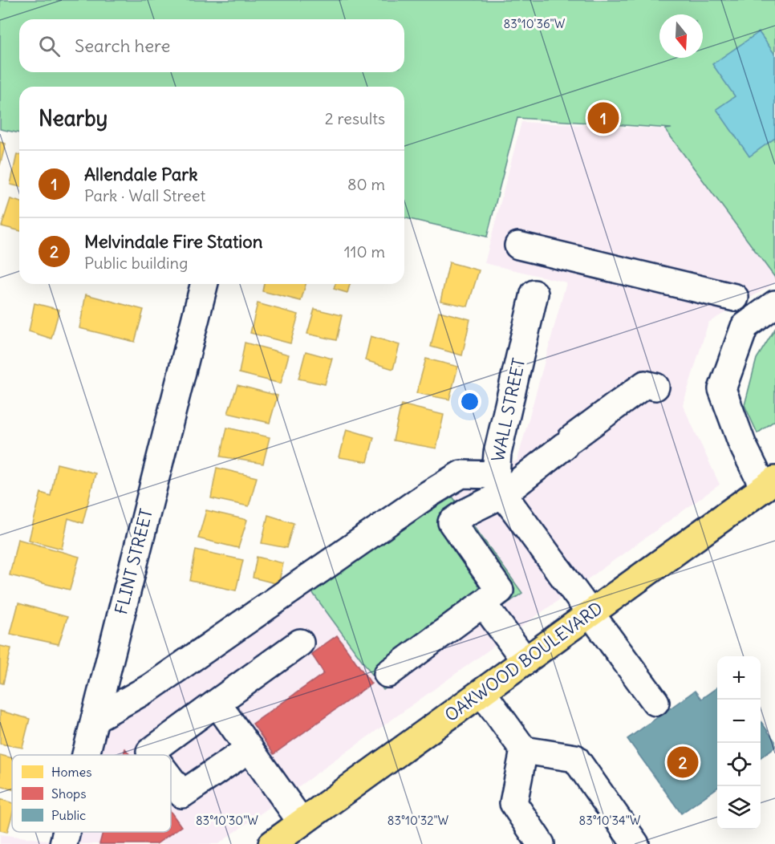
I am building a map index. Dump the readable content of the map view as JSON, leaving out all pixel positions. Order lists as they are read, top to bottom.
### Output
{
  "streets": {
    "main road": ["OAKWOOD BOULEVARD"],
    "street": ["WALL STREET", "FLINT STREET"]
  },
  "legend": ["Homes", "Shops", "Public"],
  "north": "bottom",
  "page": {
    "search": "Search here",
    "heading": ["Nearby", "2 results"],
    "pins": ["1", "2"],
    "list": [
      {
        "mark": "1",
        "name": "Allendale Park",
        "note": "Park · Wall Street",
        "value": "80 m"
      },
      {
        "mark": "2",
        "name": "Melvindale Fire Station",
        "note": "Public building",
        "value": "110 m"
      }
    ],
    "map_buttons": ["+", "−"]
  },
  "coordinates": [
    "83°10'36\"W",
    "83°10'30\"W",
    "83°10'32\"W",
    "83°10'34\"W"
  ]
}
